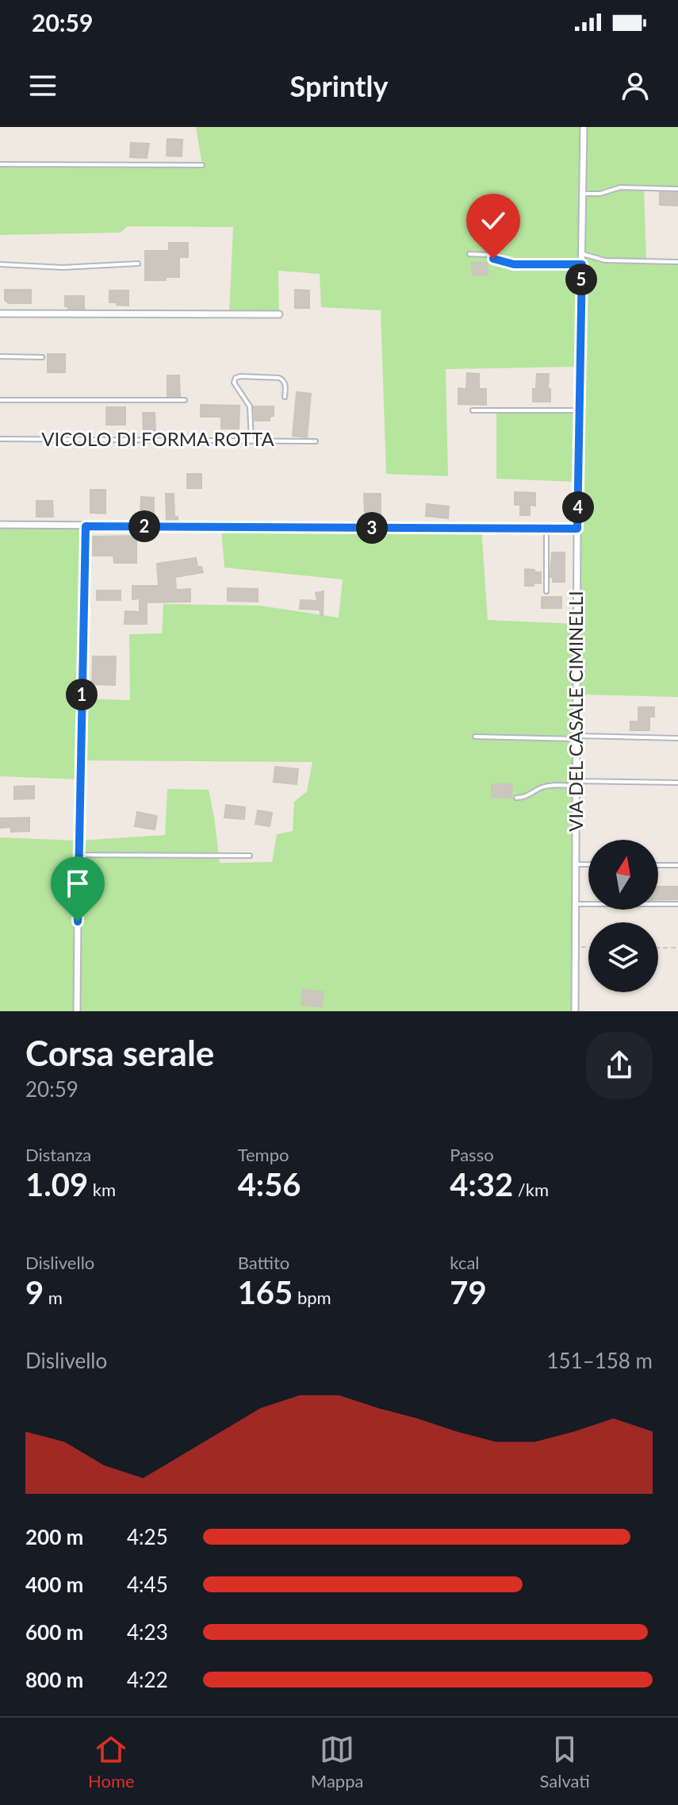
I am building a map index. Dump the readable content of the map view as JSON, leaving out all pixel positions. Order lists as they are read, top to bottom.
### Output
{
  "streets": {
    "street": ["VIA DEL CASALE CIMINELLI"],
    "lane": ["VICOLO DI FORMA ROTTA"]
  },
  "north": "top",
  "page": {
    "status": "20:59",
    "header": "Sprintly",
    "pins": [
      "5",
      "4",
      "2",
      "3",
      "1"
    ],
    "heading": ["Corsa serale", "20:59"],
    "stats": [
      ["Distanza", "1.09 km"],
      ["Tempo", "4:56"],
      ["Passo", "4:32 /km"],
      ["Dislivello", "9 m"],
      ["Battito", "165 bpm"],
      ["kcal", "79"]
    ],
    "chart": ["Dislivello", "151–158 m"],
    "list": [
      {
        "name": "200 m",
        "note": "4:25"
      },
      {
        "name": "400 m",
        "note": "4:45"
      },
      {
        "name": "600 m",
        "note": "4:23"
      },
      {
        "name": "800 m",
        "note": "4:22"
      }
    ],
    "tabs": ["Home", "Mappa", "Salvati"]
  }
}
